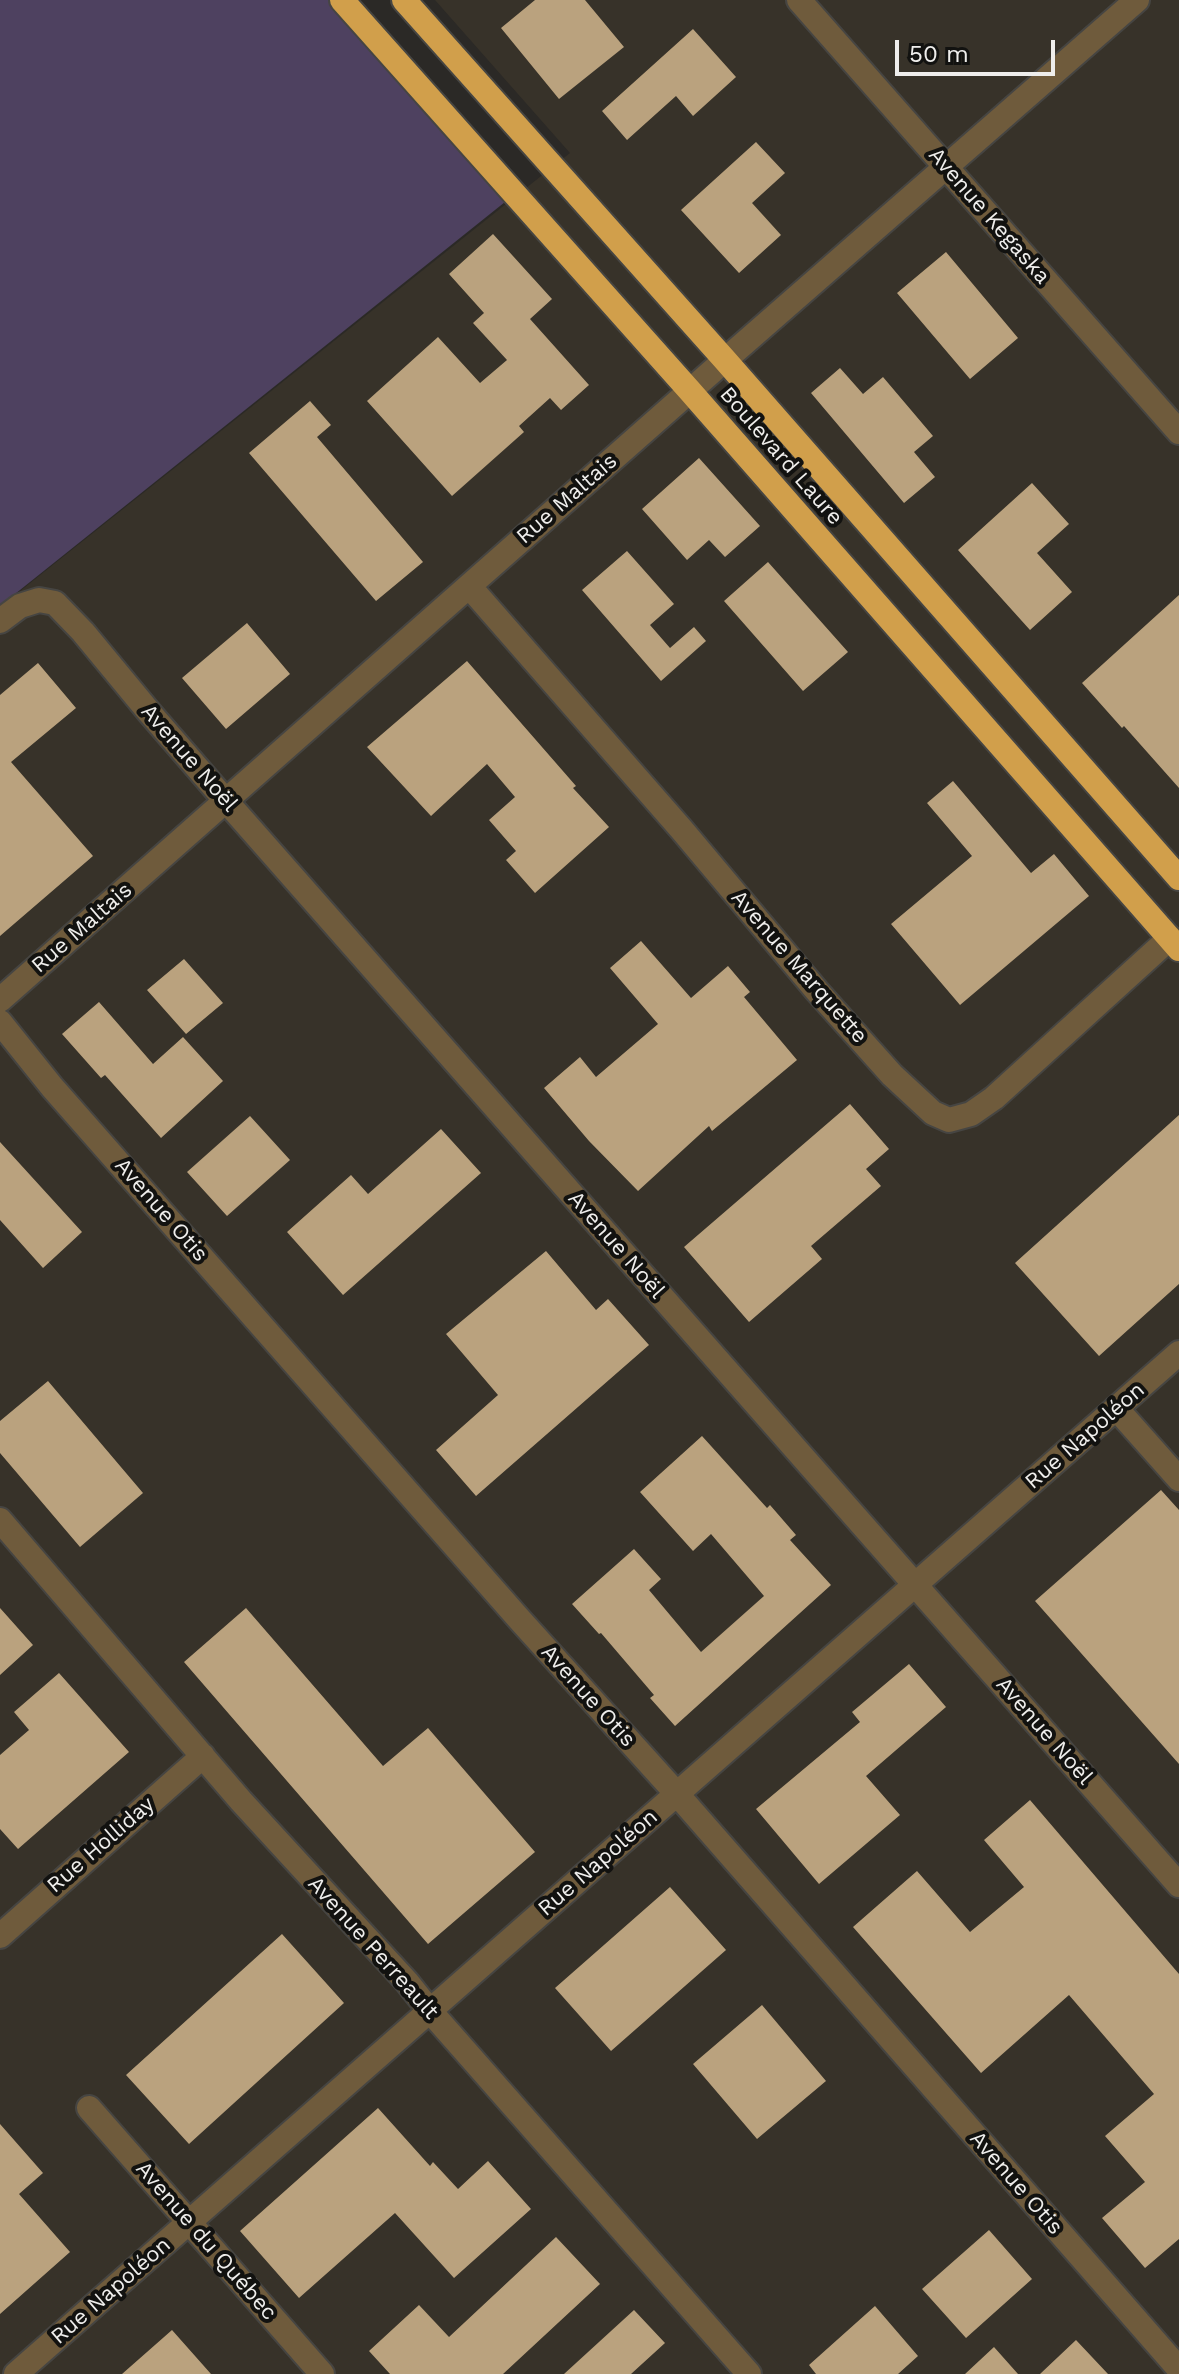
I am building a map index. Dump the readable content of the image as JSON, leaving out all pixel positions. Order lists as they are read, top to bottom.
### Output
{
  "streets": {
    "highway": ["Boulevard Laure"],
    "street": [
      "Avenue Kegaska",
      "Rue Maltais",
      "Avenue Noël",
      "Avenue Marquette",
      "Avenue Otis",
      "Rue Napoléon",
      "Rue Holliday",
      "Avenue Perreault",
      "Avenue du Québec"
    ]
  },
  "crossings": [
    ["Avenue Kegaska", "Rue Maltais"],
    ["Boulevard Laure", "Rue Maltais"],
    ["Boulevard Laure", "Avenue Marquette"],
    ["Rue Maltais", "Avenue Noël"],
    ["Rue Maltais", "Avenue Marquette"],
    ["Avenue Noël", "Rue Napoléon"],
    ["Avenue Otis", "Rue Napoléon"],
    ["Rue Napoléon", "Avenue Perreault"],
    ["Rue Napoléon", "Avenue du Québec"],
    ["Rue Holliday", "Avenue Perreault"]
  ],
  "scale_bar": "50 m"
}
